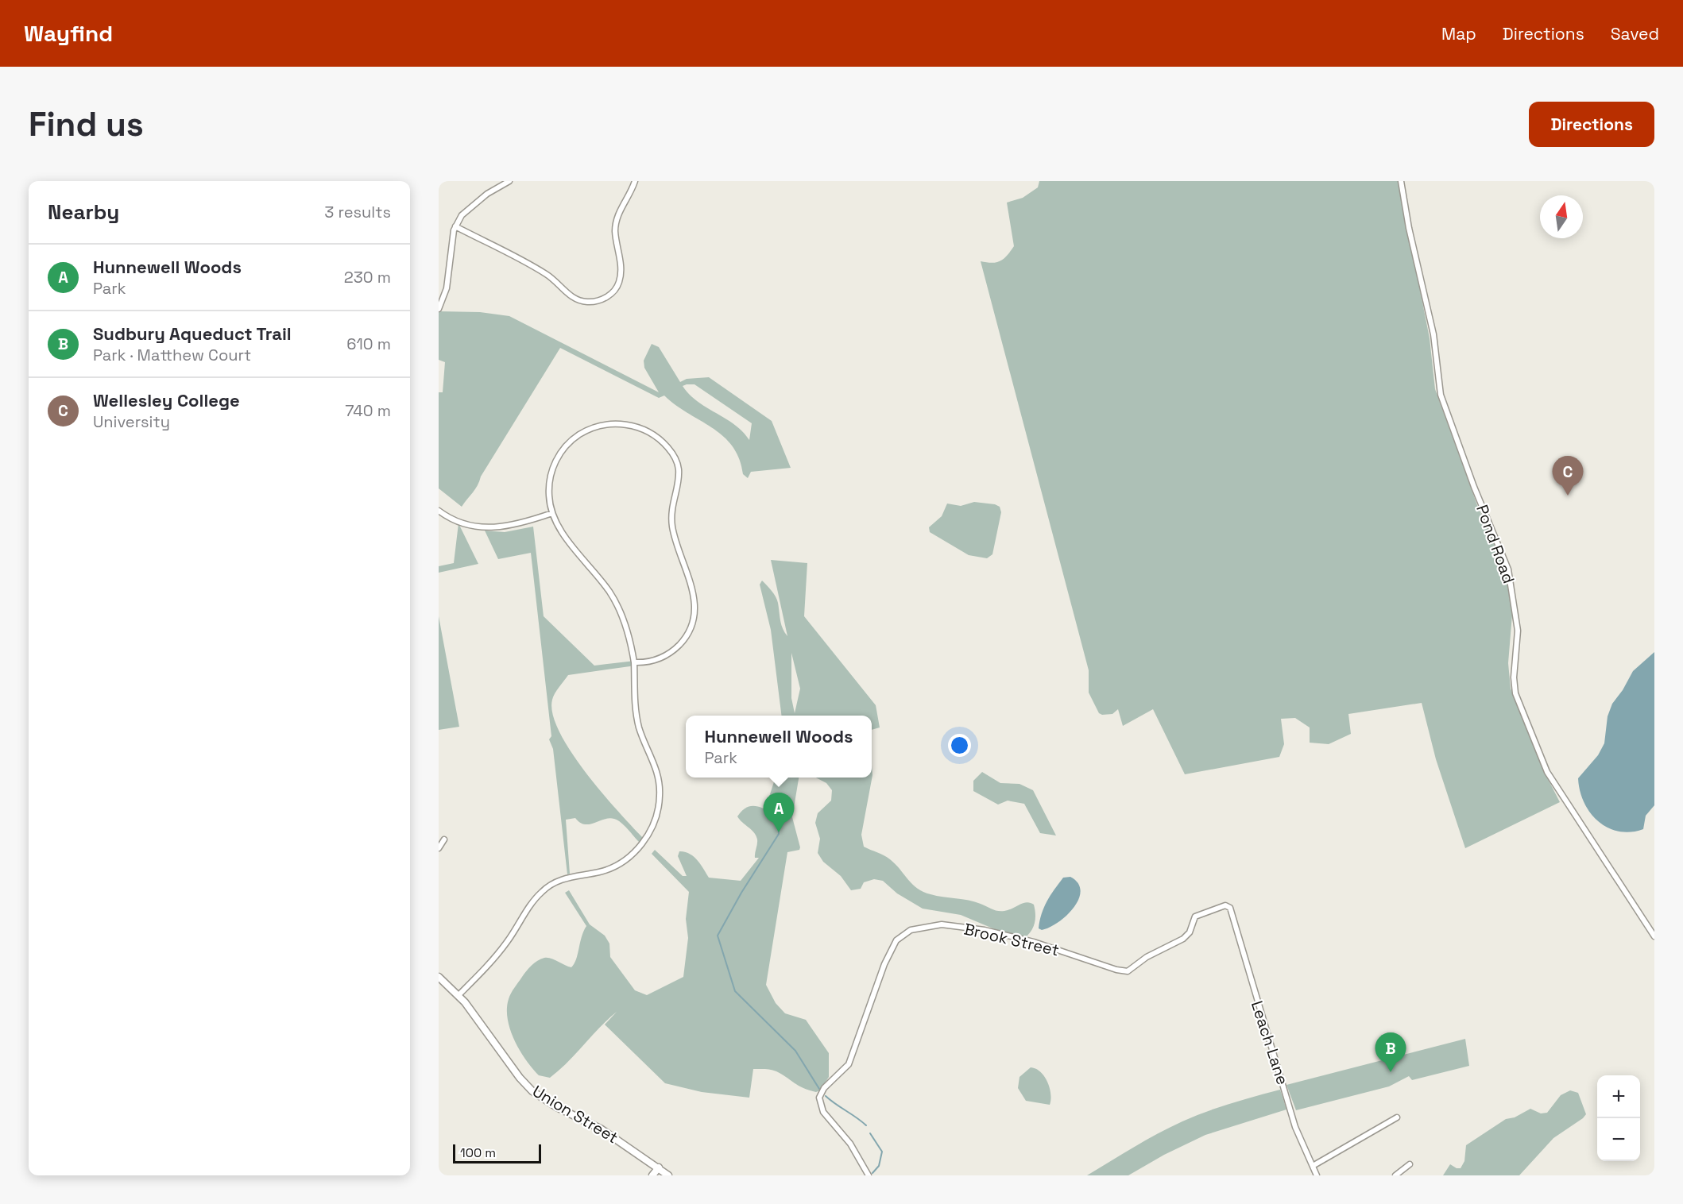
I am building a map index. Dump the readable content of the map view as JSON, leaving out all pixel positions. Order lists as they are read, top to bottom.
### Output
{
  "streets": {
    "street": [
      "Pond Road",
      "Brook Street",
      "Leach Lane",
      "Union Street"
    ]
  },
  "crossings": [
    ["Brook Street", "Leach Lane"]
  ],
  "scale_bar": "100 m",
  "north": "top",
  "page": {
    "header": "Wayfind",
    "nav": ["Map", "Directions", "Saved"],
    "buttons": "Directions",
    "title": "Find us",
    "heading": ["Nearby", "3 results"],
    "list": [
      {
        "mark": "A",
        "name": "Hunnewell Woods",
        "note": "Park",
        "value": "230 m"
      },
      {
        "mark": "B",
        "name": "Sudbury Aqueduct Trail",
        "note": "Park · Matthew Court",
        "value": "610 m"
      },
      {
        "mark": "C",
        "name": "Wellesley College",
        "note": "University",
        "value": "740 m"
      }
    ],
    "pins": ["C", "A", "B"],
    "popup": ["Hunnewell Woods", "Park"],
    "map_buttons": ["+", "−"],
    "scale": "100 m"
  }
}
